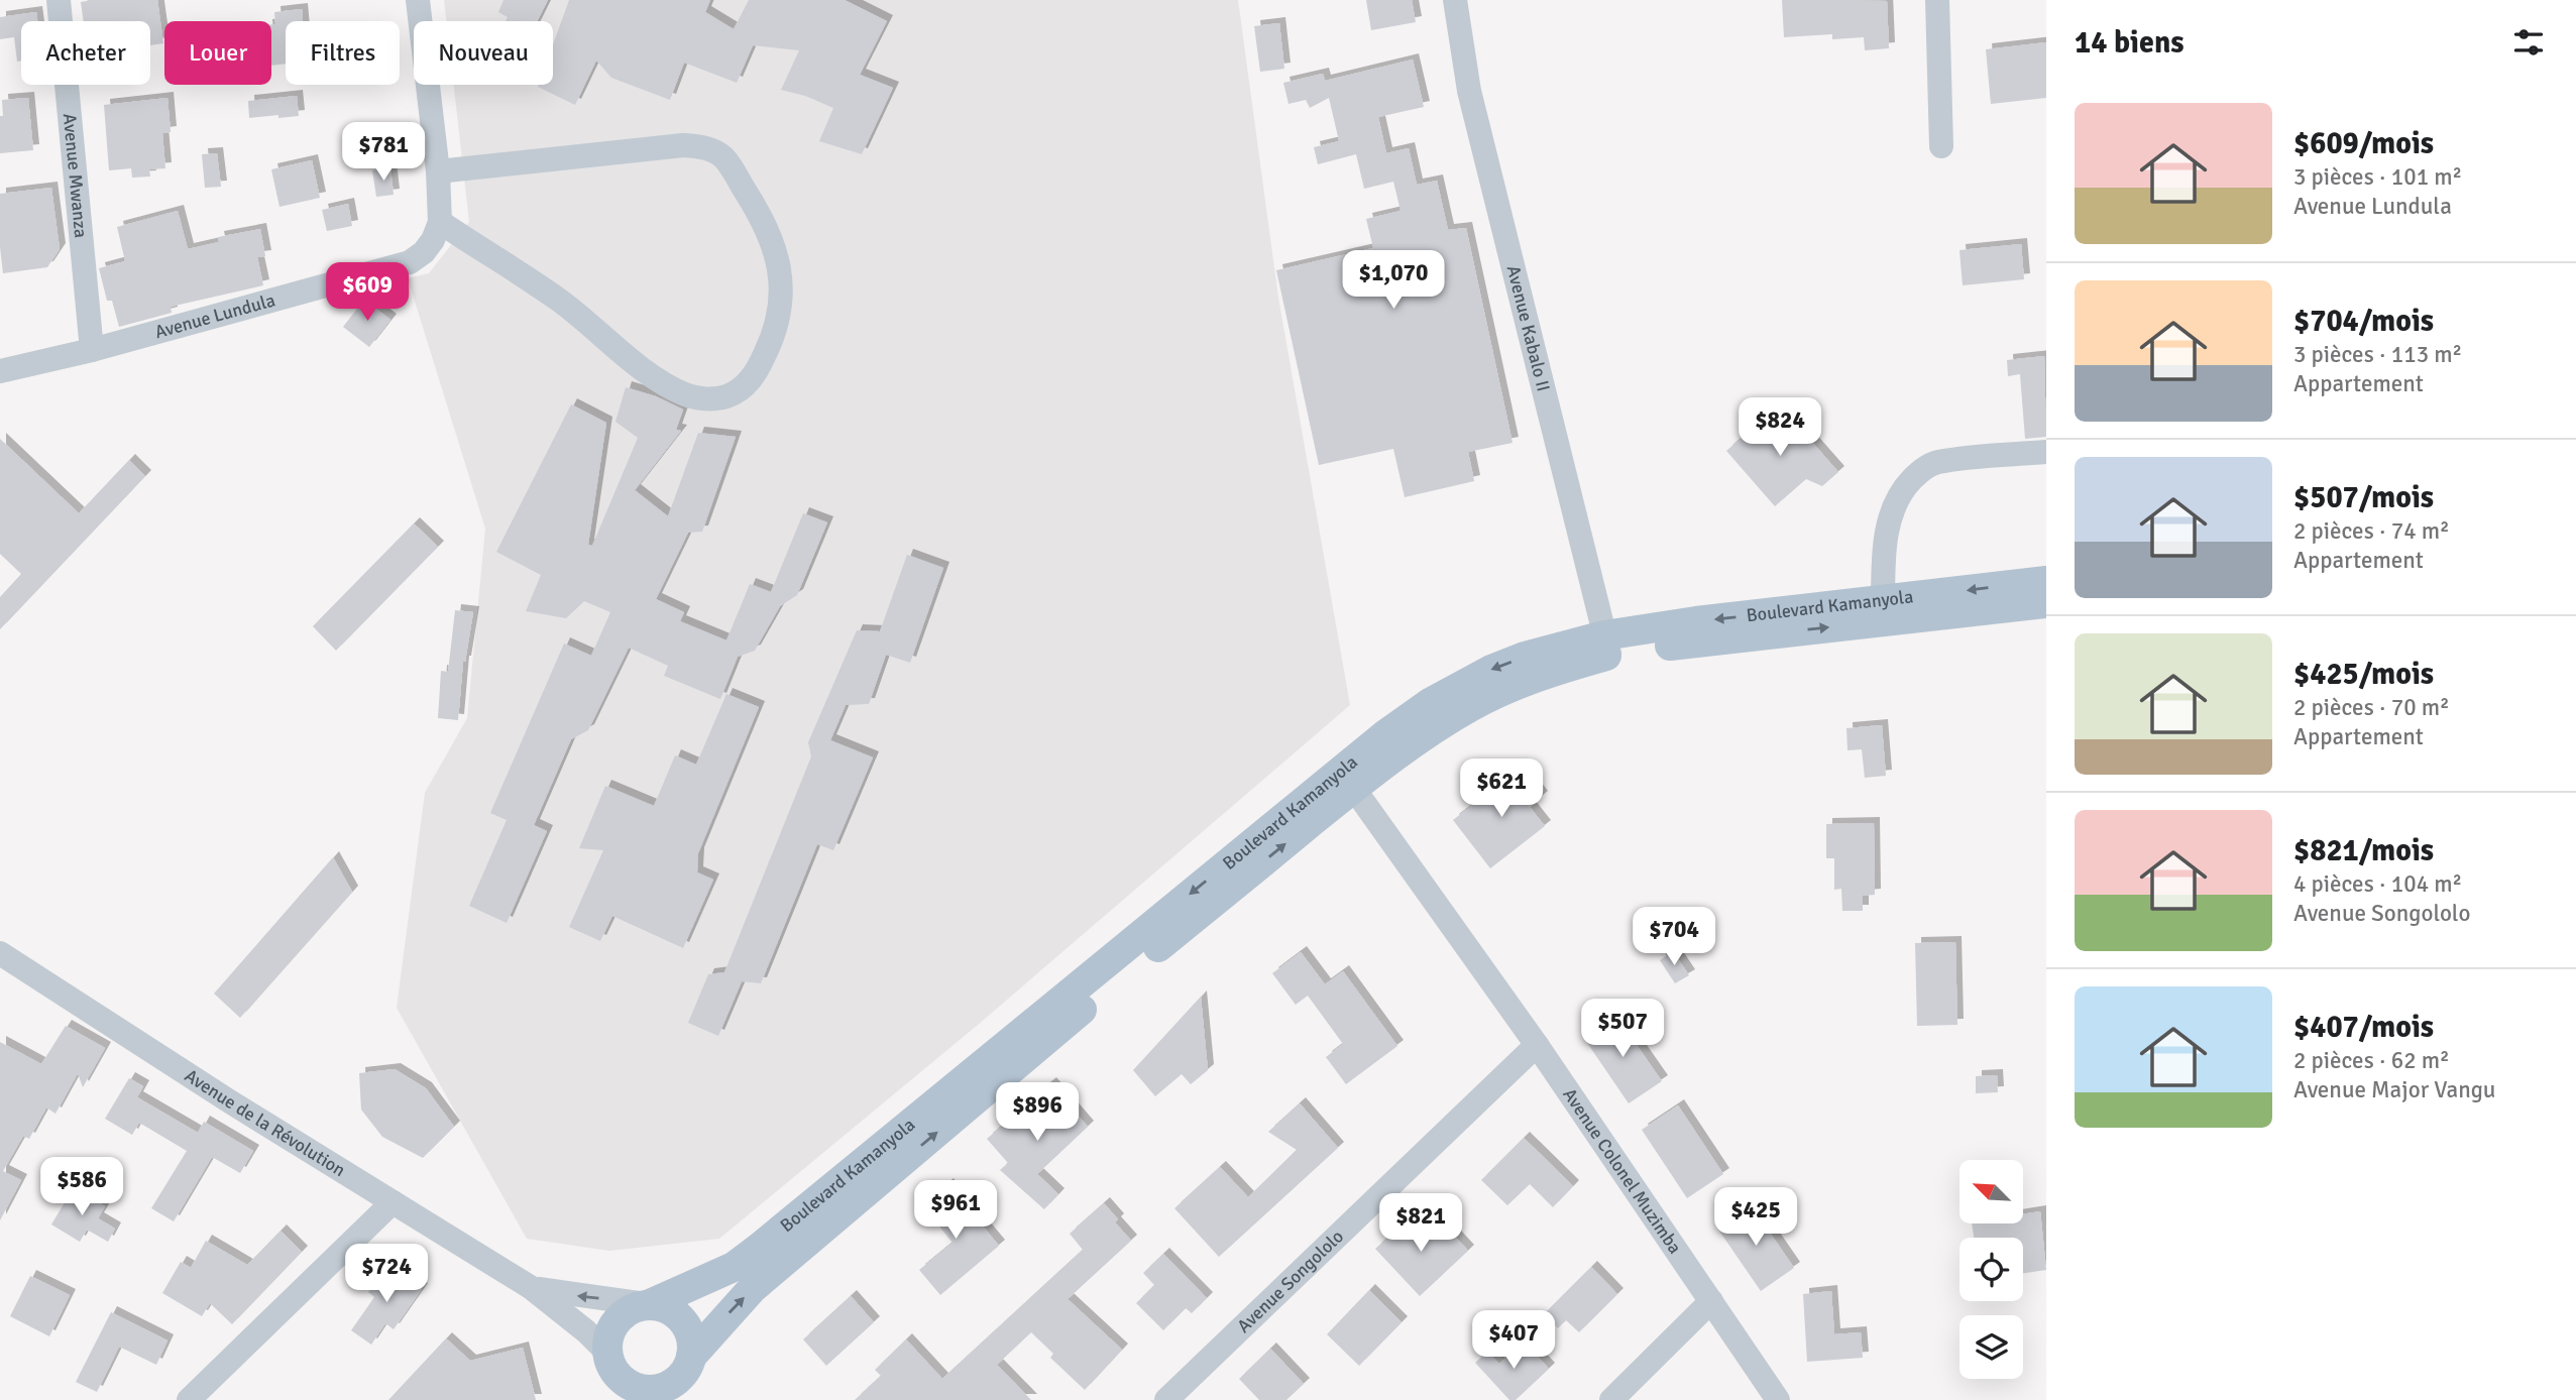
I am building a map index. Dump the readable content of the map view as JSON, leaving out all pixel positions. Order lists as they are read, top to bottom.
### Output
{
  "streets": {
    "main road": ["Boulevard Kamanyola"],
    "street": [
      "Avenue Mwanza",
      "Avenue Lundula",
      "Avenue Kabalo II",
      "Avenue de la Révolution",
      "Avenue Colonel Muzimba",
      "Avenue Songololo"
    ]
  },
  "crossings": [
    ["Avenue Mwanza", "Avenue Lundula"],
    ["Avenue Kabalo II", "Boulevard Kamanyola"],
    ["Boulevard Kamanyola", "Avenue Colonel Muzimba"],
    ["Avenue Colonel Muzimba", "Avenue Songololo"]
  ],
  "north": "top left",
  "page": {
    "heading": "14 biens",
    "chip": [
      "Acheter",
      "Louer",
      "Filtres",
      "Nouveau"
    ],
    "list": [
      {
        "name": "$609/mois",
        "note": "3 pièces · 101 m² · Avenue Lundula"
      },
      {
        "name": "$704/mois",
        "note": "3 pièces · 113 m² · Appartement"
      },
      {
        "name": "$507/mois",
        "note": "2 pièces · 74 m² · Appartement"
      },
      {
        "name": "$425/mois",
        "note": "2 pièces · 70 m² · Appartement"
      },
      {
        "name": "$821/mois",
        "note": "4 pièces · 104 m² · Avenue Songololo"
      },
      {
        "name": "$407/mois",
        "note": "2 pièces · 62 m² · Avenue Major Vangu"
      }
    ],
    "price": [
      "$781",
      "$1,070",
      "$609",
      "$824",
      "$621",
      "$704",
      "$507",
      "$896",
      "$586",
      "$961",
      "$425",
      "$821",
      "$724",
      "$407"
    ]
  }
}
